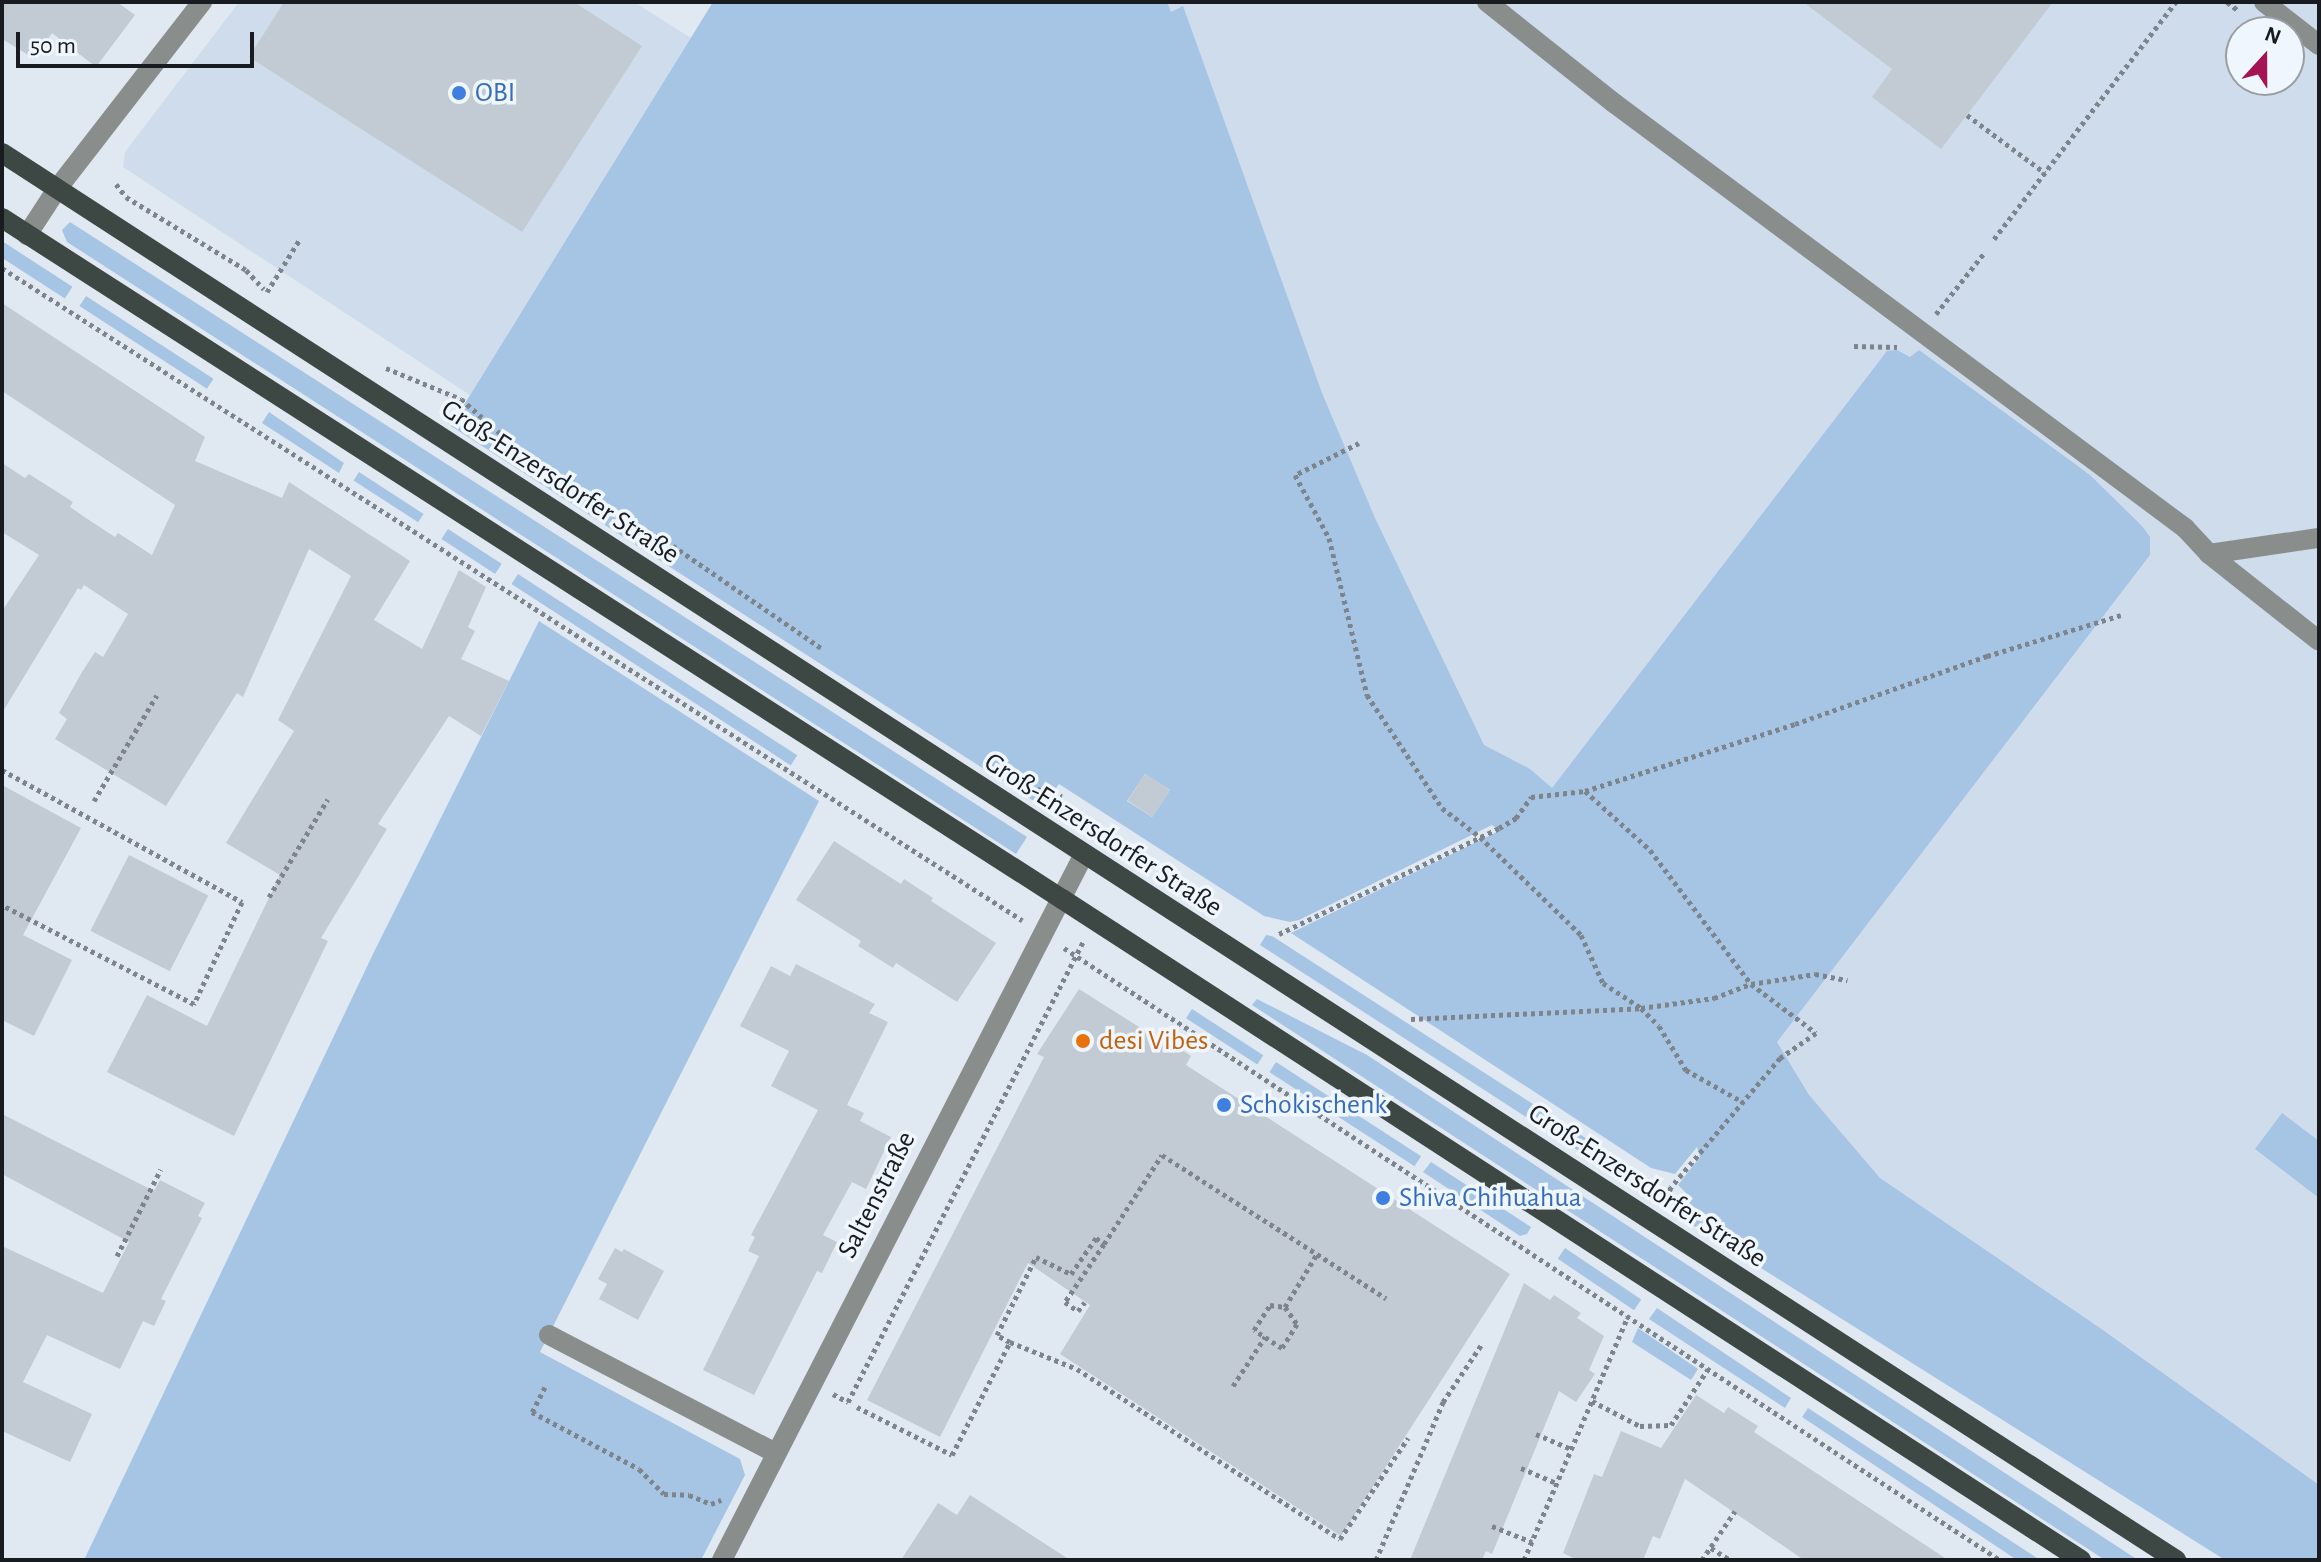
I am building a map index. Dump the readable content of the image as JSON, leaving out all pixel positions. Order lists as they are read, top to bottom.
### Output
{
  "streets": {
    "main road": ["Groß-Enzersdorfer Straße"],
    "street": ["Saltenstraße"]
  },
  "crossings": [
    ["Groß-Enzersdorfer Straße", "Saltenstraße"]
  ],
  "places": [
    "OBI",
    "desi Vibes",
    "Schokischenk",
    "Shiva Chihuahua"
  ],
  "scale_bar": "50 m",
  "north": "top"
}
